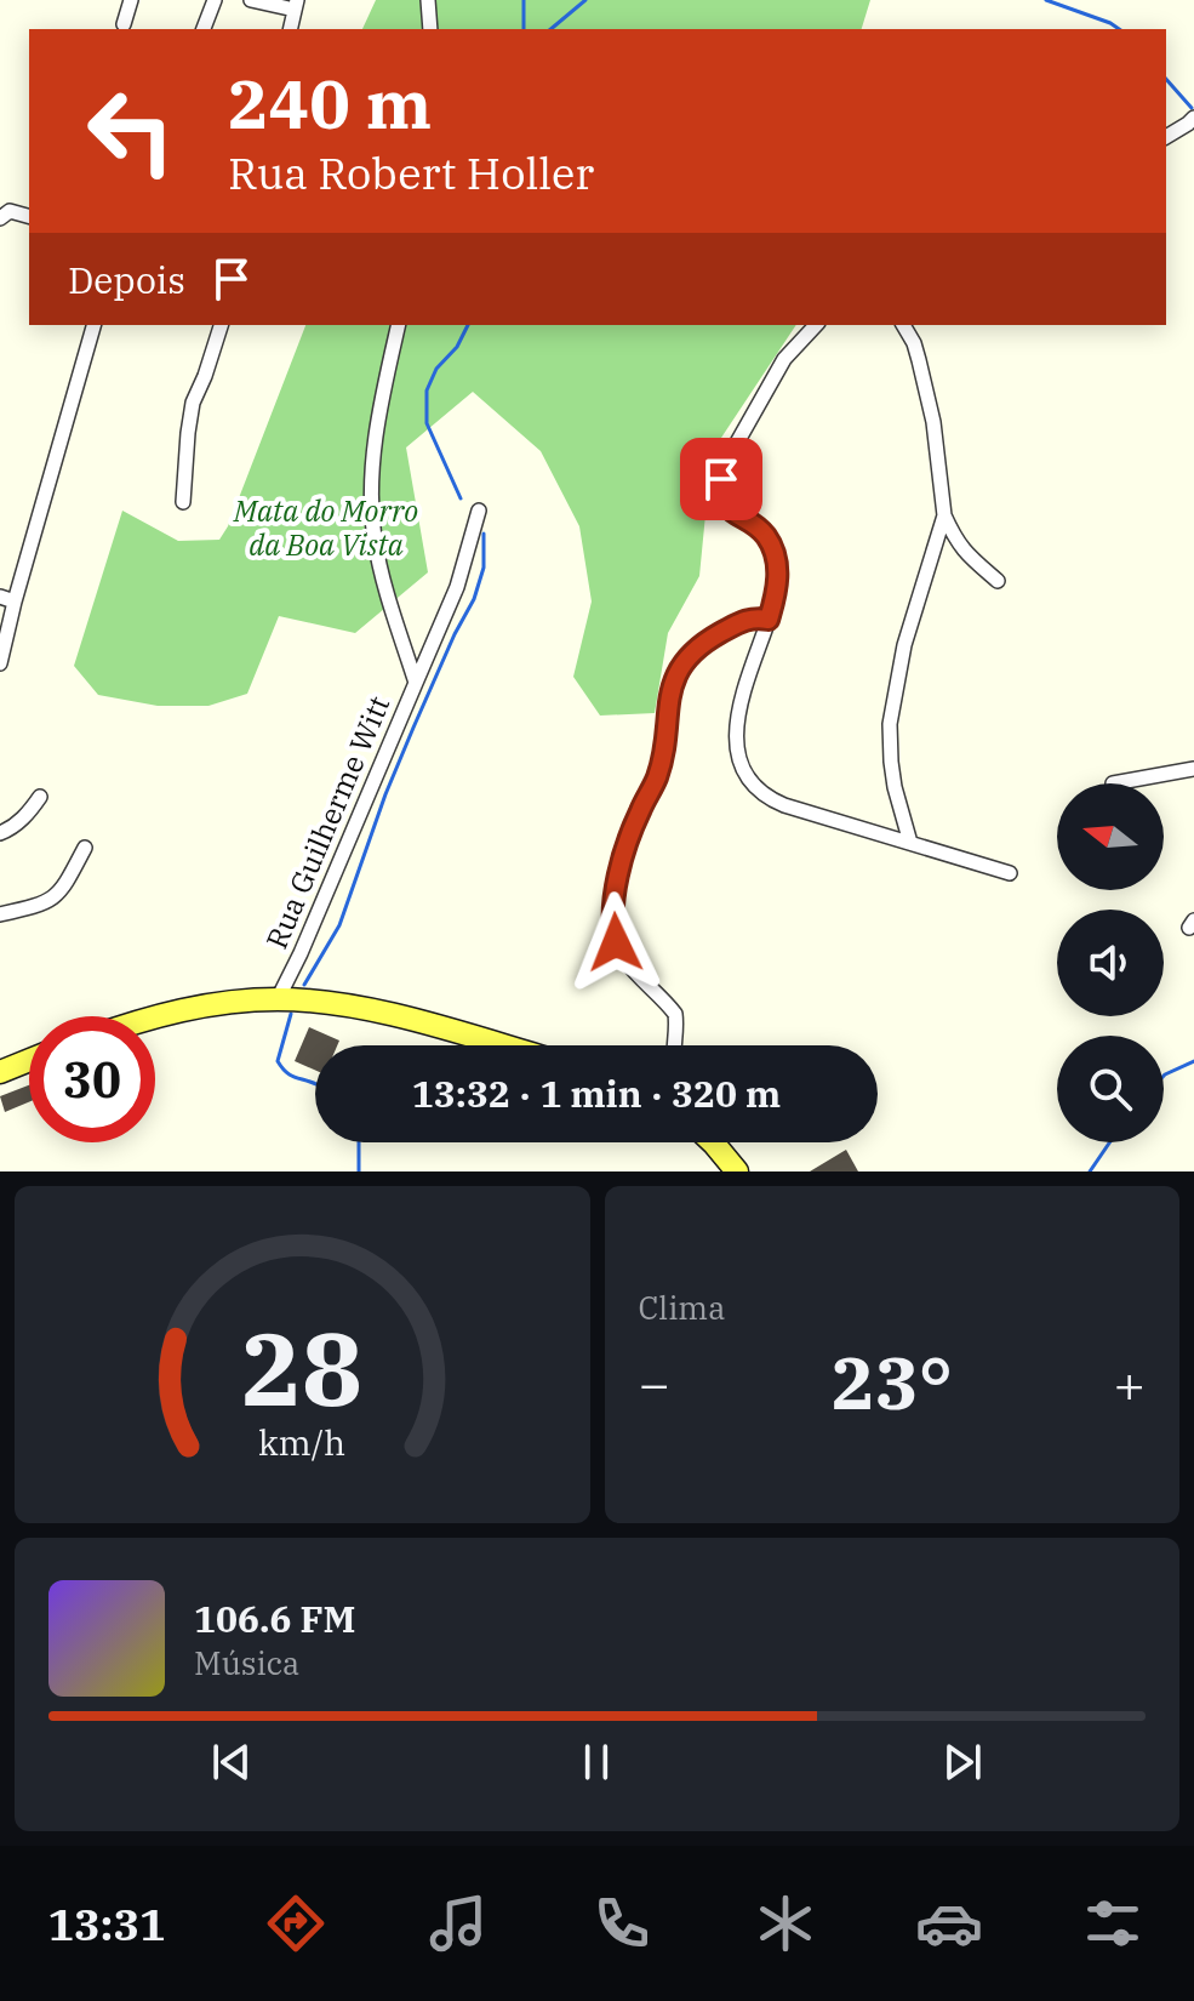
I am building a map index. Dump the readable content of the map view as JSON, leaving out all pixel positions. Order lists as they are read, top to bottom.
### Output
{
  "streets": {
    "street": ["Rua Guilherme Witt"]
  },
  "parks": ["Mata do Morro da Boa Vista"],
  "north": "left",
  "page": {
    "turn": ["240 m", "Rua Robert Holler"],
    "then": "Depois",
    "limit": "30",
    "trip": "13:32 · 1 min · 320 m",
    "tile": "Clima",
    "heat": ["−", "23°", "+"],
    "song": ["106.6 FM", "Música"],
    "tabs": "13:31",
    "gauge": ["28", "km/h"]
  }
}
